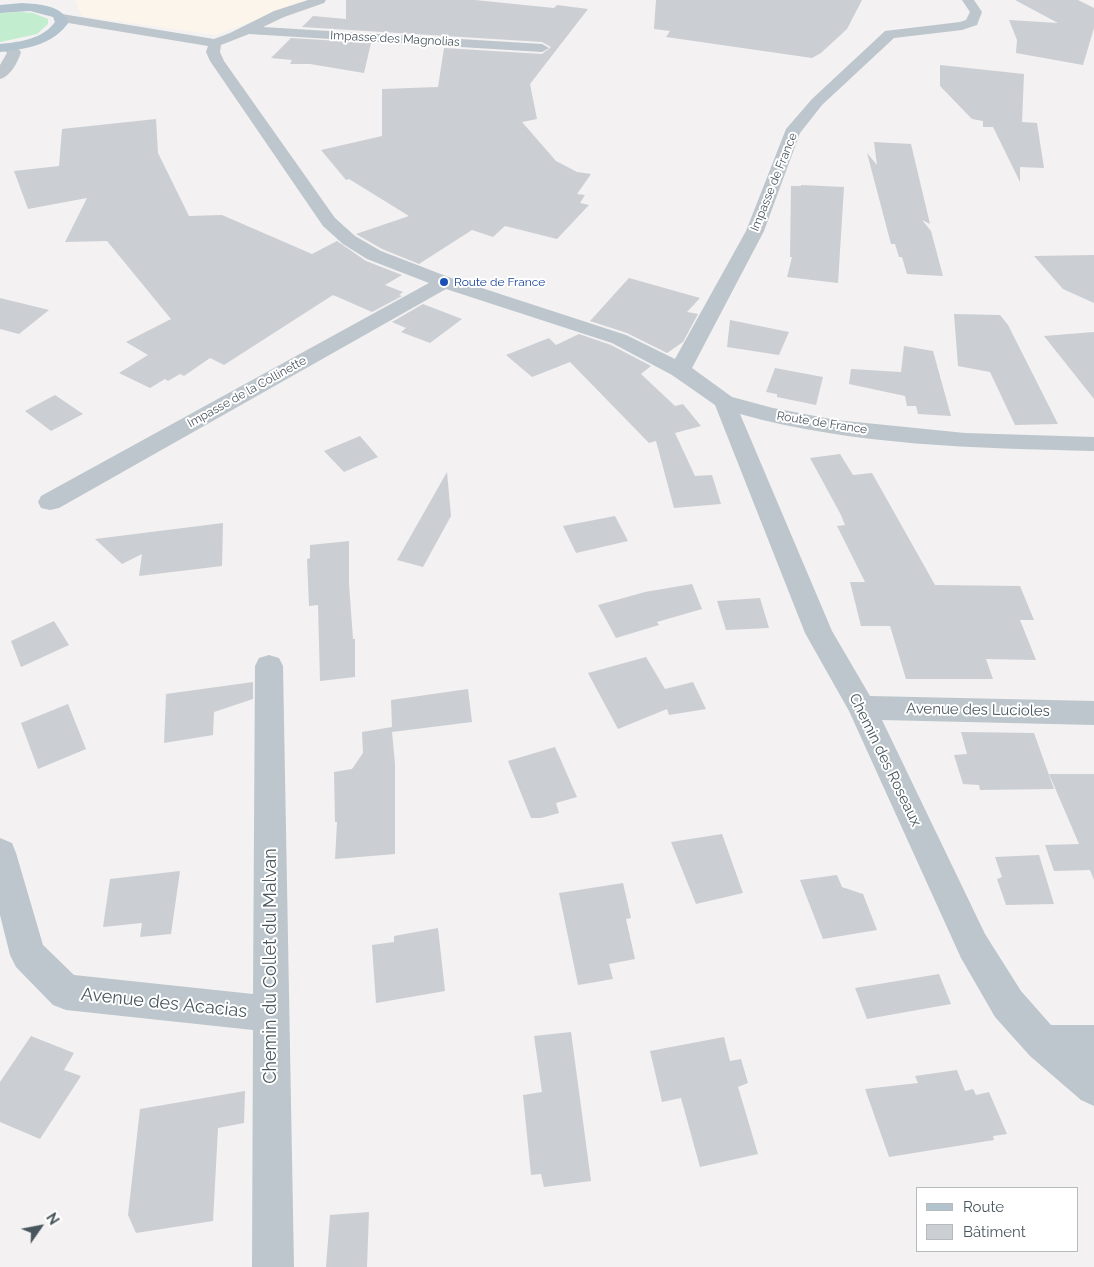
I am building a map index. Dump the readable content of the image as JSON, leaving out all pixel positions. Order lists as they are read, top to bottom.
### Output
{
  "streets": {
    "street": [
      "Impasse des Magnolias",
      "Impasse de France",
      "Impasse de la Collinette",
      "Route de France",
      "Avenue des Lucioles",
      "Chemin des Roseaux",
      "Chemin du Collet du Malvan",
      "Avenue des Acacias"
    ]
  },
  "crossings": [
    ["Impasse de France", "Route de France"],
    ["Impasse de la Collinette", "Route de France"],
    ["Route de France", "Chemin des Roseaux"],
    ["Avenue des Lucioles", "Chemin des Roseaux"],
    ["Chemin du Collet du Malvan", "Avenue des Acacias"]
  ],
  "places": ["Route de France"],
  "legend": ["Route", "Bâtiment"],
  "north": "top right"
}
